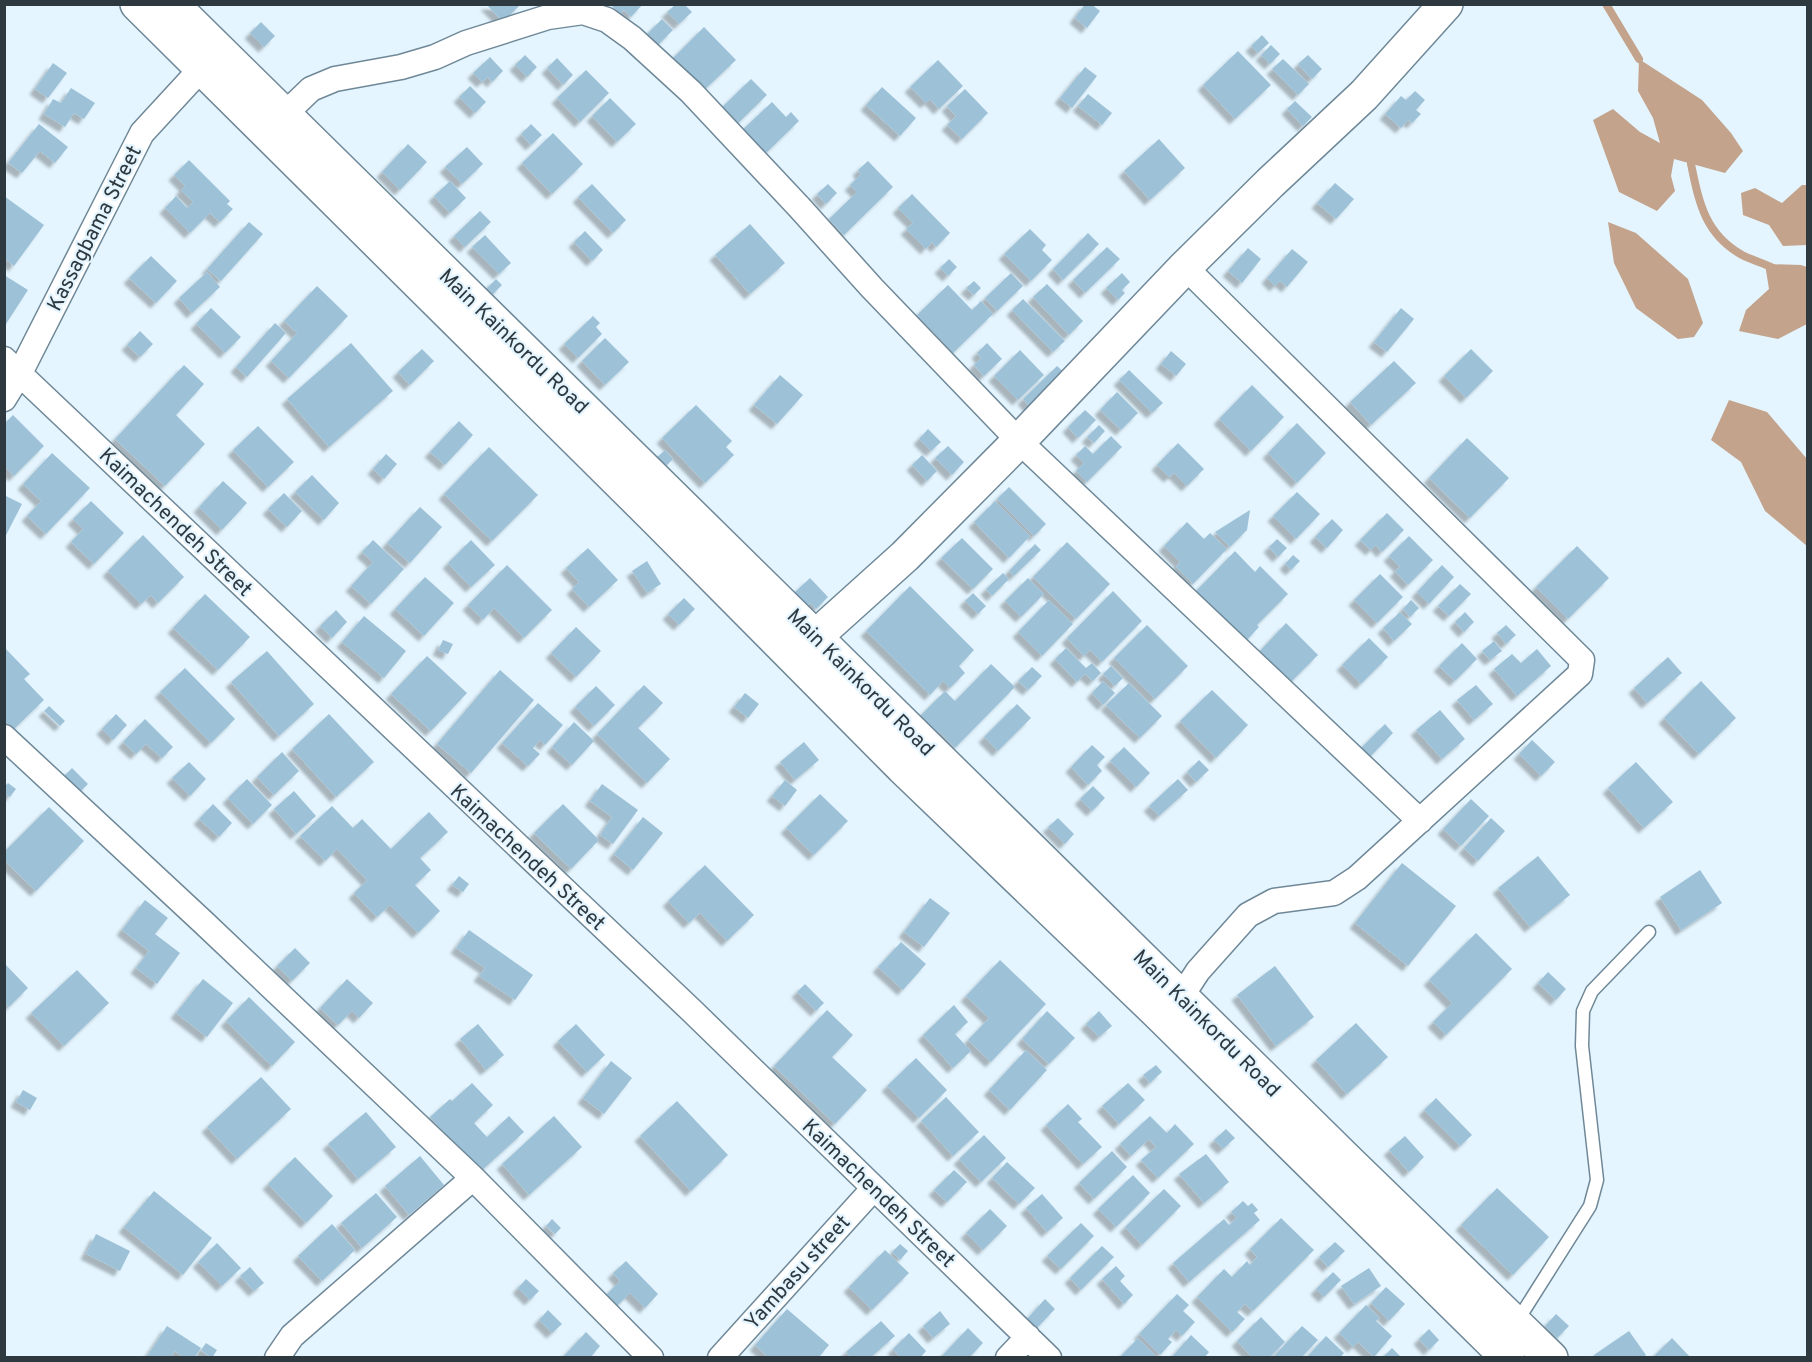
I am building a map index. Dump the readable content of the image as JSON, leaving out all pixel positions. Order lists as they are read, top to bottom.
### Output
{
  "streets": {
    "main road": ["Main Kainkordu Road"],
    "street": ["Kassagbama Street", "Kaimachendeh Street", "Yambasu street"]
  },
  "crossings": [
    ["Kassagbama Street", "Main Kainkordu Road"],
    ["Kassagbama Street", "Kaimachendeh Street"],
    ["Kaimachendeh Street", "Yambasu street"]
  ]
}
